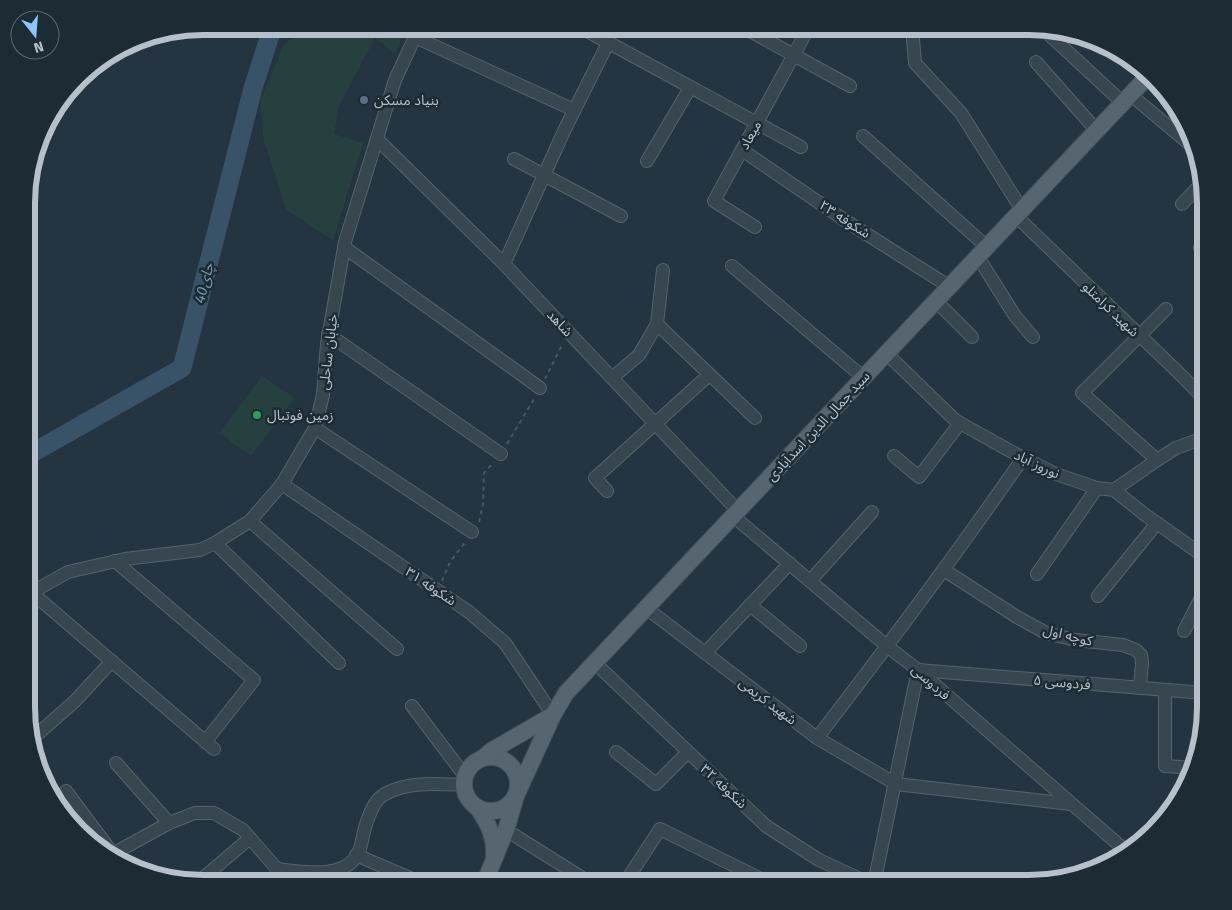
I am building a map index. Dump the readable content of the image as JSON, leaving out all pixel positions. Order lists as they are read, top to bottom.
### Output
{
  "streets": {
    "main road": ["سید جمال الدین اسدآبادی"],
    "street": [
      "میعاد",
      "شکوفه ۲۳",
      "شهید کرامتلو",
      "شاهد",
      "خیابان ساحلی",
      "نوروز آباد",
      "شکوفه ۳۱",
      "کوچه اول",
      "فردوسی",
      "فردوسی ۵",
      "شهید کریمی",
      "شکوفه ۳۲"
    ]
  },
  "crossings": [
    ["میعاد", "شکوفه ۲۳"],
    ["شکوفه ۲۳", "سید جمال الدین اسدآبادی"],
    ["شهید کرامتلو", "سید جمال الدین اسدآبادی"],
    ["شاهد", "خیابان ساحلی"],
    ["شاهد", "سید جمال الدین اسدآبادی"],
    ["شاهد", "فردوسی"],
    ["خیابان ساحلی", "شکوفه ۳۱"],
    ["سید جمال الدین اسدآبادی", "نوروز آباد"],
    ["سید جمال الدین اسدآبادی", "شکوفه ۳۱"],
    ["سید جمال الدین اسدآبادی", "فردوسی"],
    ["سید جمال الدین اسدآبادی", "شهید کریمی"],
    ["سید جمال الدین اسدآبادی", "شکوفه ۳۲"],
    ["کوچه اول", "فردوسی ۵"],
    ["فردوسی", "فردوسی ۵"]
  ],
  "water": ["40چای"],
  "places": ["بنیاد مسکن", "زمین فوتبال"],
  "north": "bottom"
}
